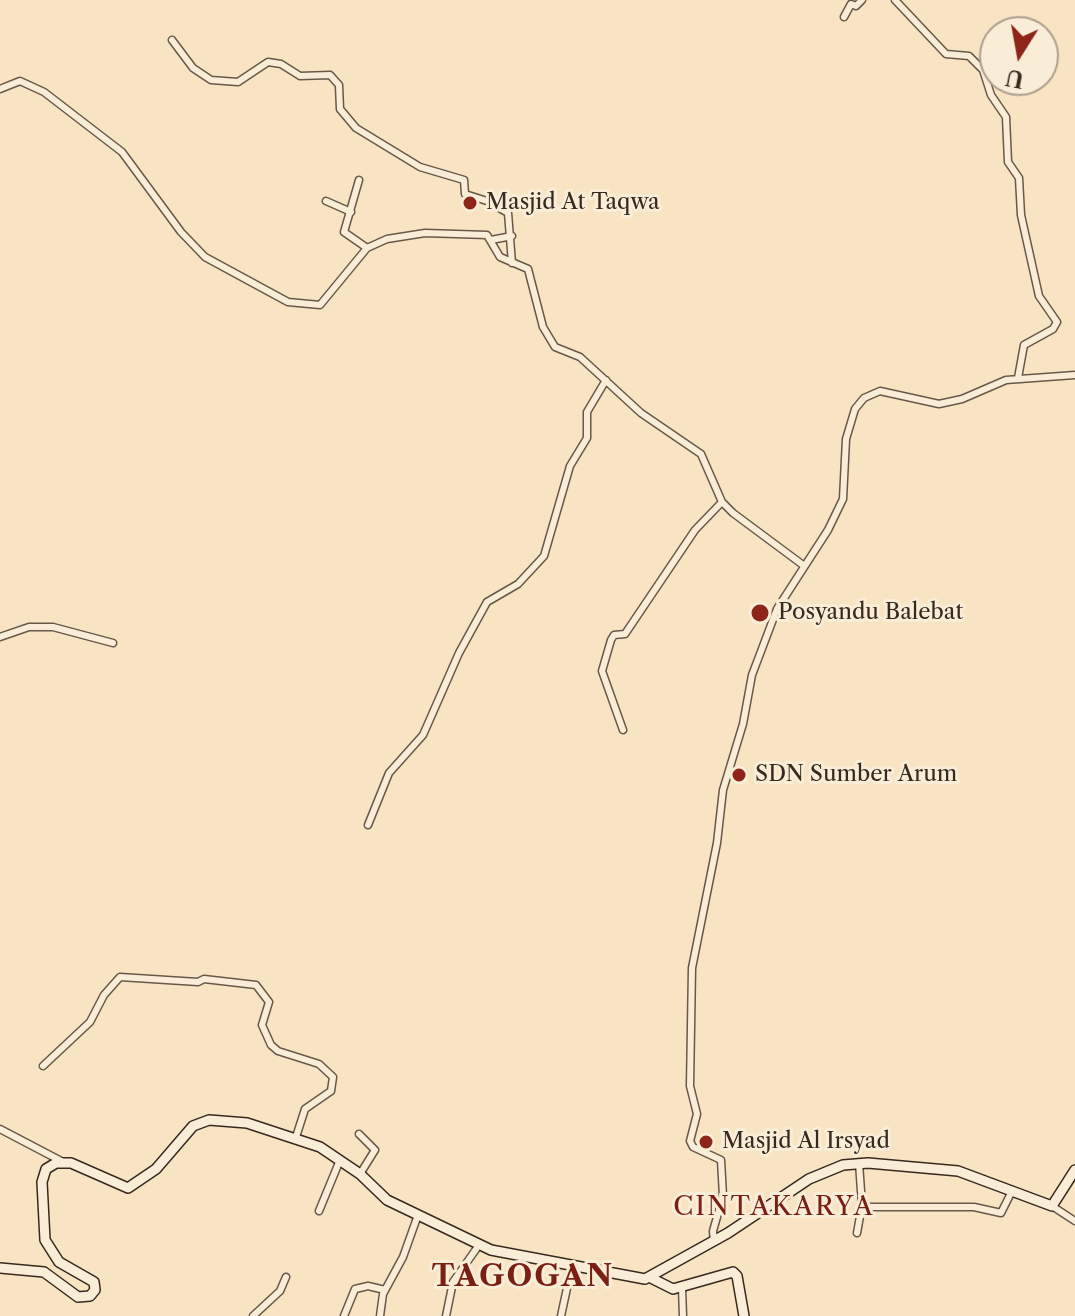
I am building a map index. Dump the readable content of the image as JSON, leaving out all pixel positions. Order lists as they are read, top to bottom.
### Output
{
  "districts": ["CINTAKARYA", "TAGOGAN"],
  "places": [
    "Masjid At Taqwa",
    "Posyandu Balebat",
    "SDN Sumber Arum",
    "Masjid Al Irsyad"
  ],
  "north": "bottom"
}
